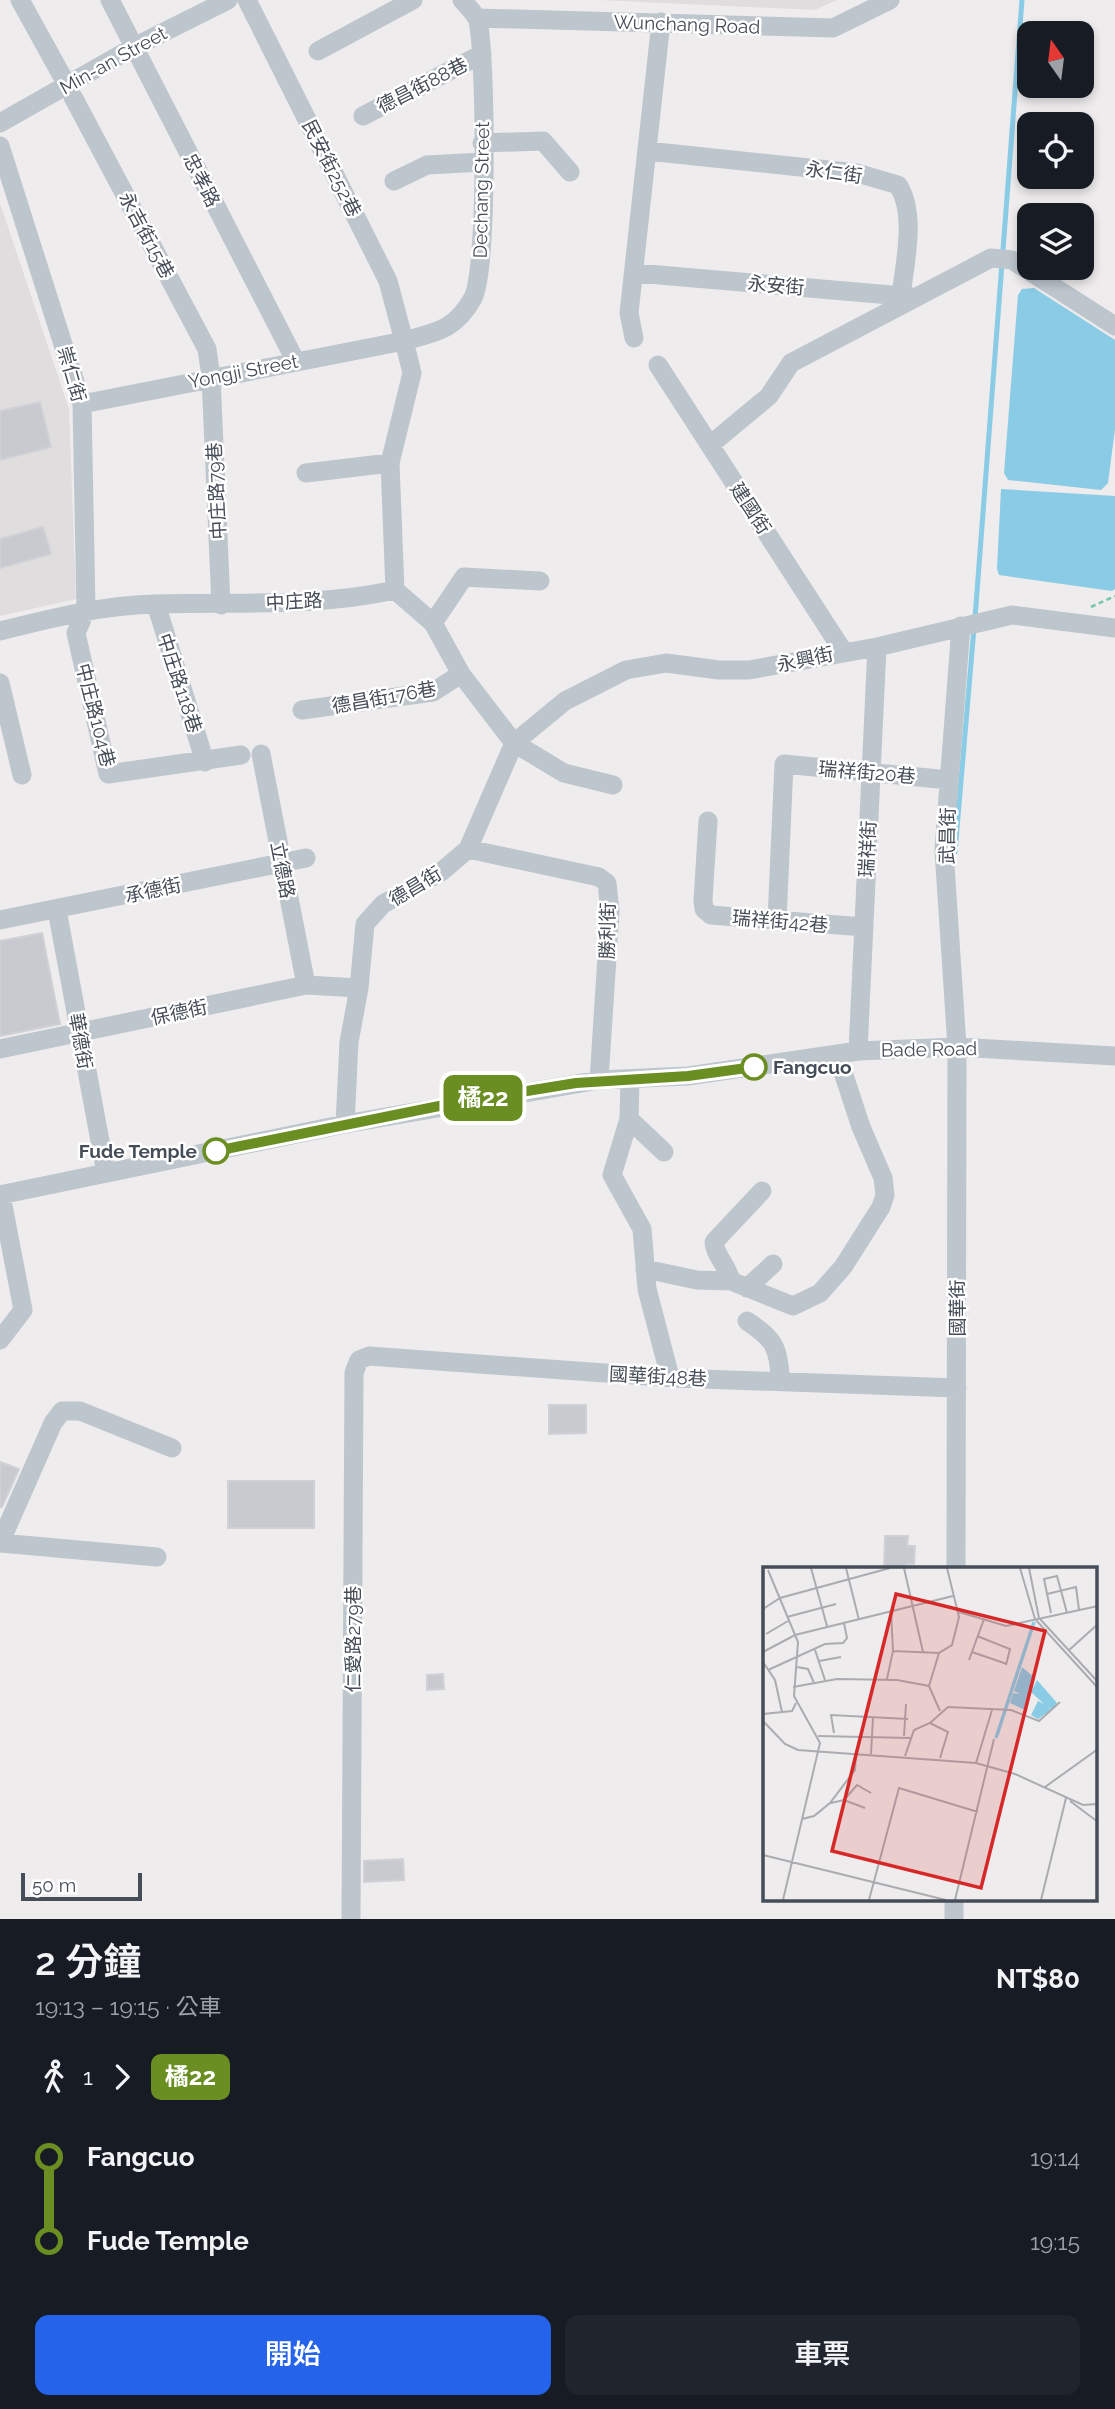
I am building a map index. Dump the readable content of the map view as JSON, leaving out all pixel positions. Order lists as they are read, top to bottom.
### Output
{
  "streets": {
    "street": [
      "Wunchang Road",
      "Min-an Street",
      "德昌街88巷",
      "民安街252巷",
      "永仁街",
      "忠孝路",
      "Dechang Street",
      "永吉街15巷",
      "永安街",
      "Yongji Street",
      "崇仁街",
      "中庄路79巷",
      "建國街",
      "中庄路",
      "永興街",
      "中庄路118巷",
      "德昌街176巷",
      "中庄路104巷",
      "瑞祥街20巷",
      "武昌街",
      "瑞祥街",
      "立德路",
      "德昌街",
      "承德街",
      "瑞祥街42巷",
      "勝利街",
      "保德街",
      "華德街",
      "Bade Road",
      "國華街",
      "國華街48巷",
      "仁愛路279巷"
    ]
  },
  "crossings": [
    ["Wunchang Road", "Dechang Street"],
    ["Min-an Street", "忠孝路"],
    ["Min-an Street", "永吉街15巷"],
    ["德昌街88巷", "Dechang Street"],
    ["民安街252巷", "Dechang Street"],
    ["民安街252巷", "Yongji Street"],
    ["永仁街", "永安街"],
    ["忠孝路", "Yongji Street"],
    ["Dechang Street", "Yongji Street"],
    ["永吉街15巷", "Yongji Street"],
    ["永吉街15巷", "中庄路79巷"],
    ["Yongji Street", "崇仁街"],
    ["Yongji Street", "中庄路79巷"],
    ["崇仁街", "中庄路"],
    ["崇仁街", "中庄路104巷"],
    ["中庄路79巷", "中庄路"],
    ["建國街", "永興街"],
    ["中庄路", "中庄路118巷"],
    ["中庄路", "中庄路104巷"],
    ["永興街", "武昌街"],
    ["永興街", "瑞祥街"],
    ["永興街", "德昌街"],
    ["中庄路118巷", "中庄路104巷"],
    ["中庄路104巷", "立德路"],
    ["瑞祥街20巷", "武昌街"],
    ["瑞祥街20巷", "瑞祥街"],
    ["瑞祥街20巷", "瑞祥街42巷"],
    ["武昌街", "Bade Road"],
    ["武昌街", "國華街"],
    ["瑞祥街", "瑞祥街42巷"],
    ["瑞祥街", "Bade Road"],
    ["立德路", "承德街"],
    ["立德路", "保德街"],
    ["德昌街", "勝利街"],
    ["德昌街", "保德街"],
    ["德昌街", "Bade Road"],
    ["承德街", "華德街"],
    ["勝利街", "Bade Road"],
    ["保德街", "華德街"],
    ["華德街", "Bade Road"],
    ["Bade Road", "國華街"],
    ["國華街", "國華街48巷"],
    ["國華街48巷", "仁愛路279巷"]
  ],
  "places": ["Fangcuo", "Fude Temple"],
  "lines": ["bus line 橘22"],
  "scale_bar": "50 m",
  "north": "top",
  "page": {
    "on_map": "橘22",
    "scale": "50 m",
    "heading": ["2 分鐘", "19:13 – 19:15 · 公車", "NT$80"],
    "legs": ["1", "橘22"],
    "list": [
      {
        "name": "Fangcuo",
        "value": "19:14"
      },
      {
        "name": "Fude Temple",
        "value": "19:15"
      }
    ],
    "buttons": ["開始", "車票"]
  }
}
